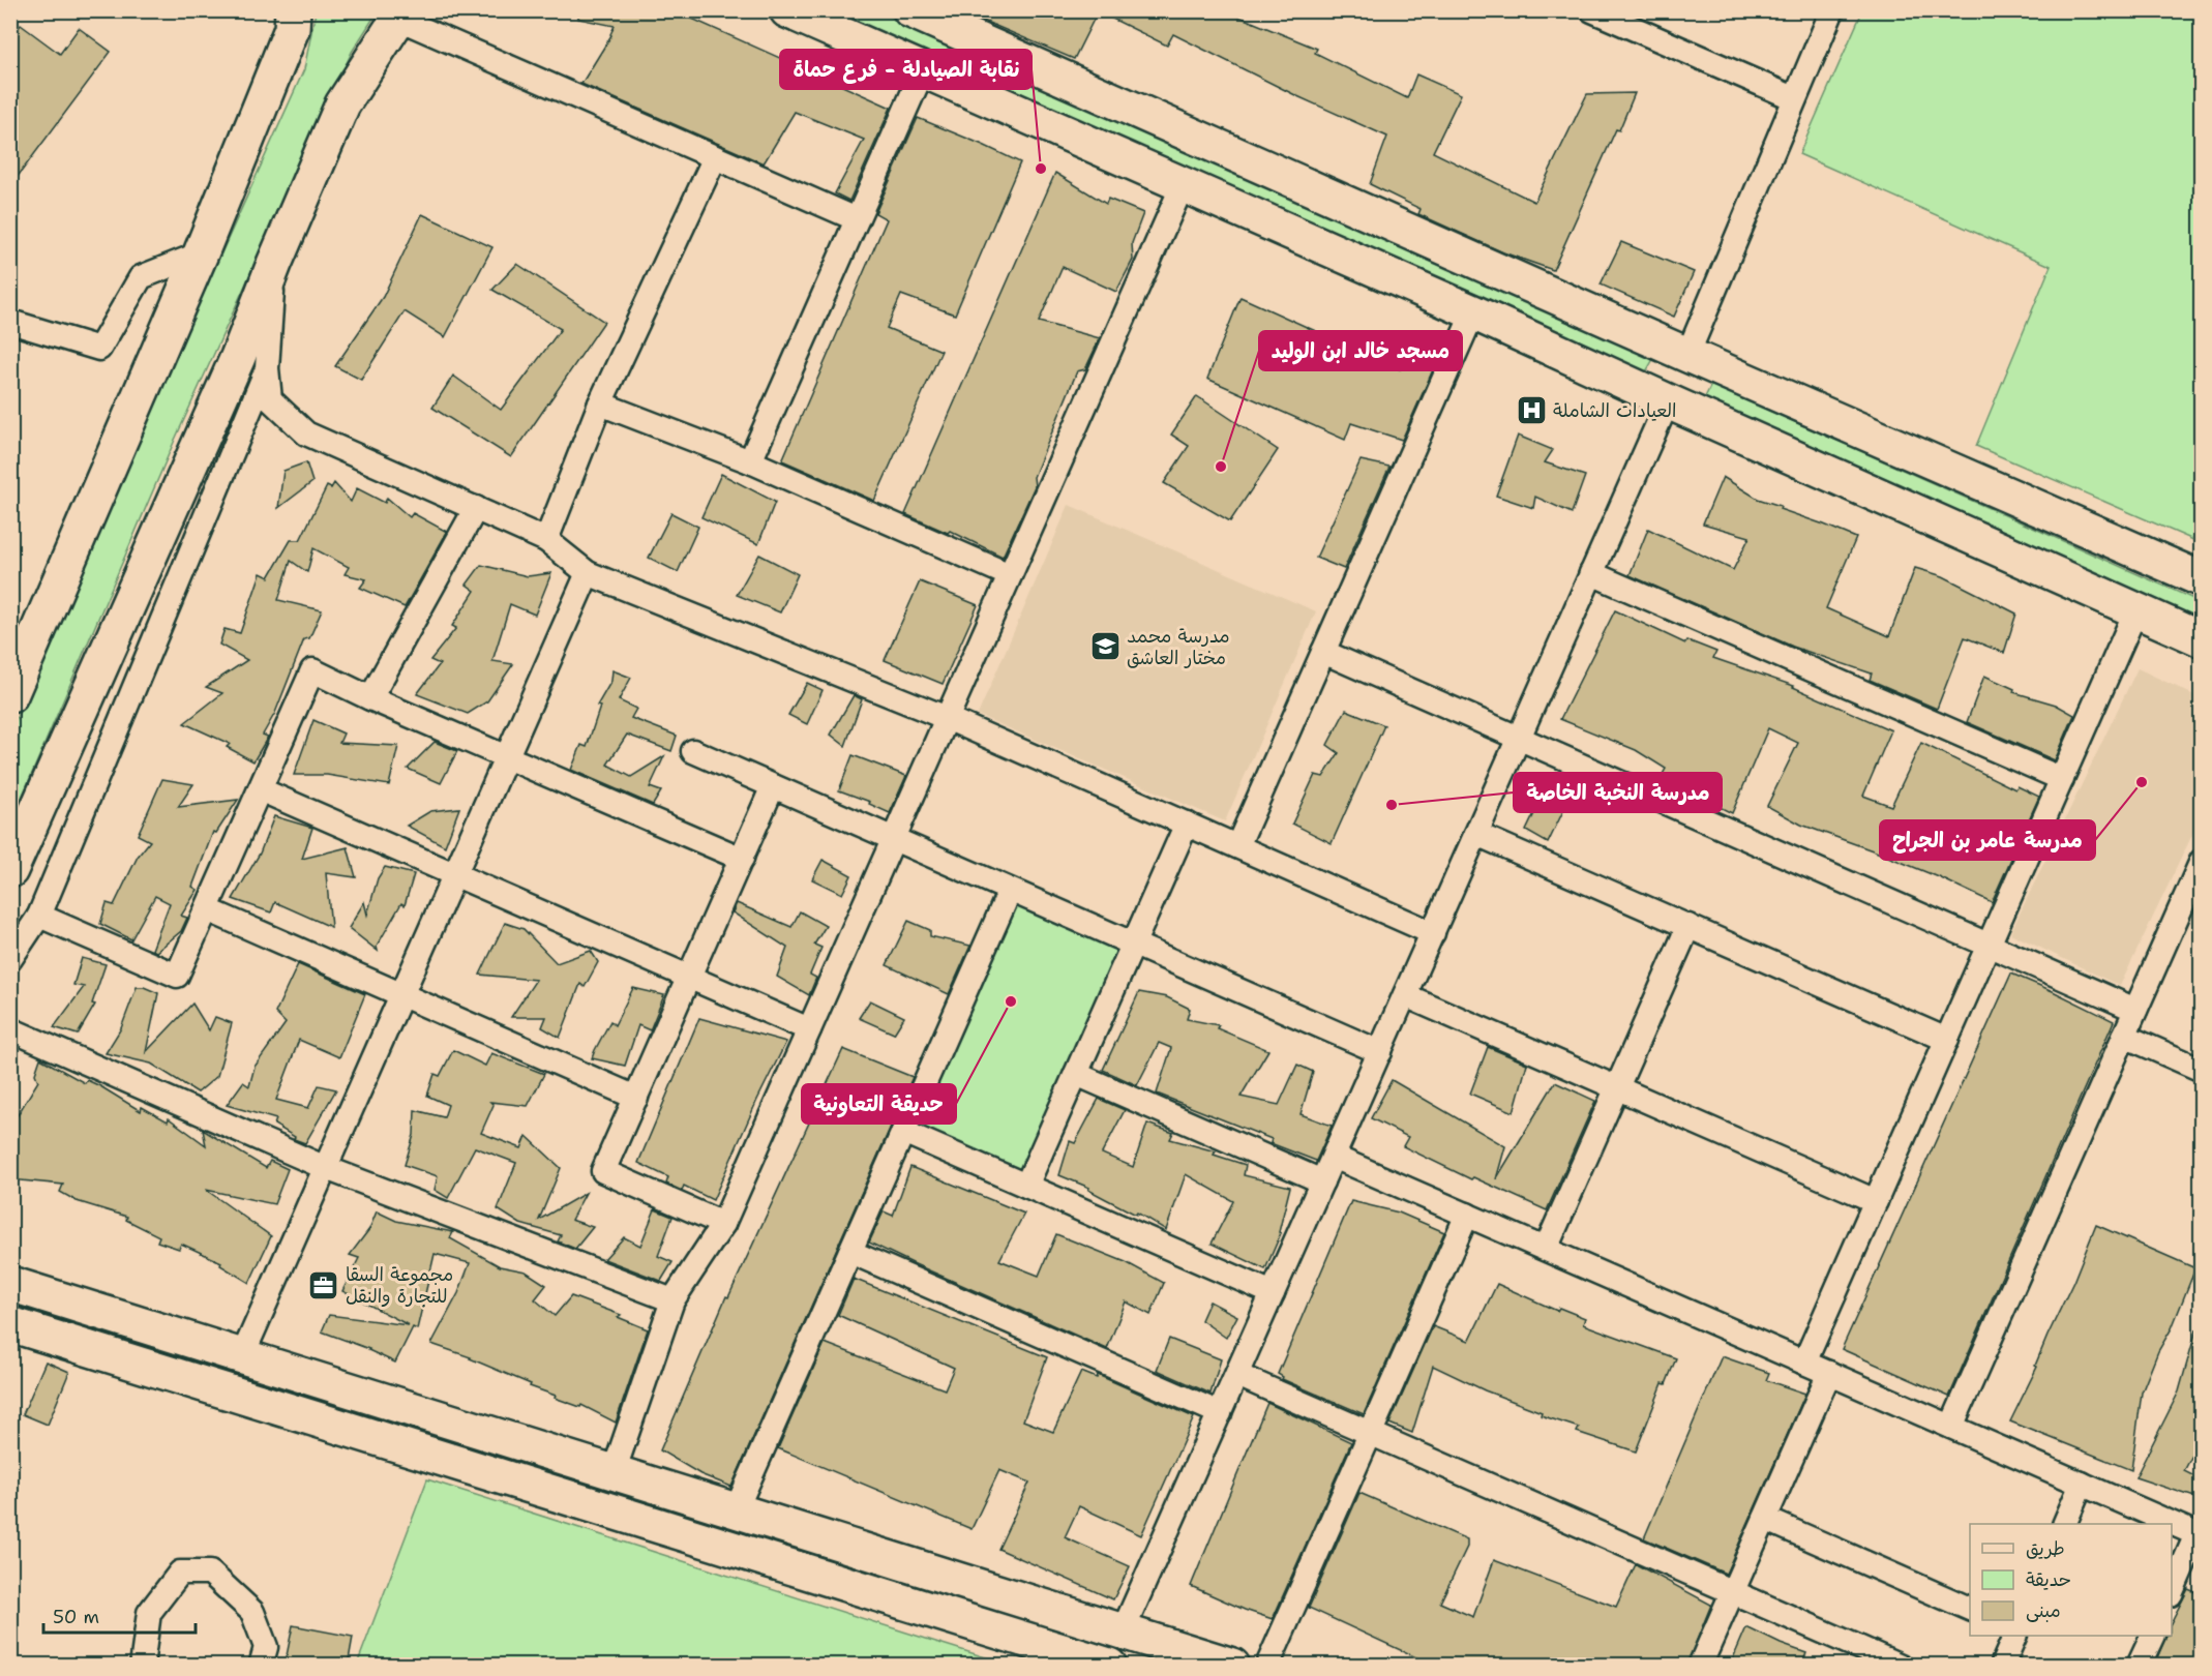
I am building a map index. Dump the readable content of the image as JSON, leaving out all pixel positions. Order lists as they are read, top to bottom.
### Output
{
  "places": {
    "other": [
      "نقابة الصيادلة - فرع حماة",
      "مسجد خالد ابن الوليد",
      "مدرسة عامر بن الجراح",
      "مدرسة النخبة الخاصة",
      "حديقة التعاونية"
    ],
    "hospital": ["العيادات الشاملة"],
    "school or university": ["مدرسة محمد مختار العاشق"],
    "office": ["مجموعة السقا للتجارة والنقل"]
  },
  "legend": ["طريق", "حديقة", "مبنى"],
  "scale_bar": "50 m"
}
